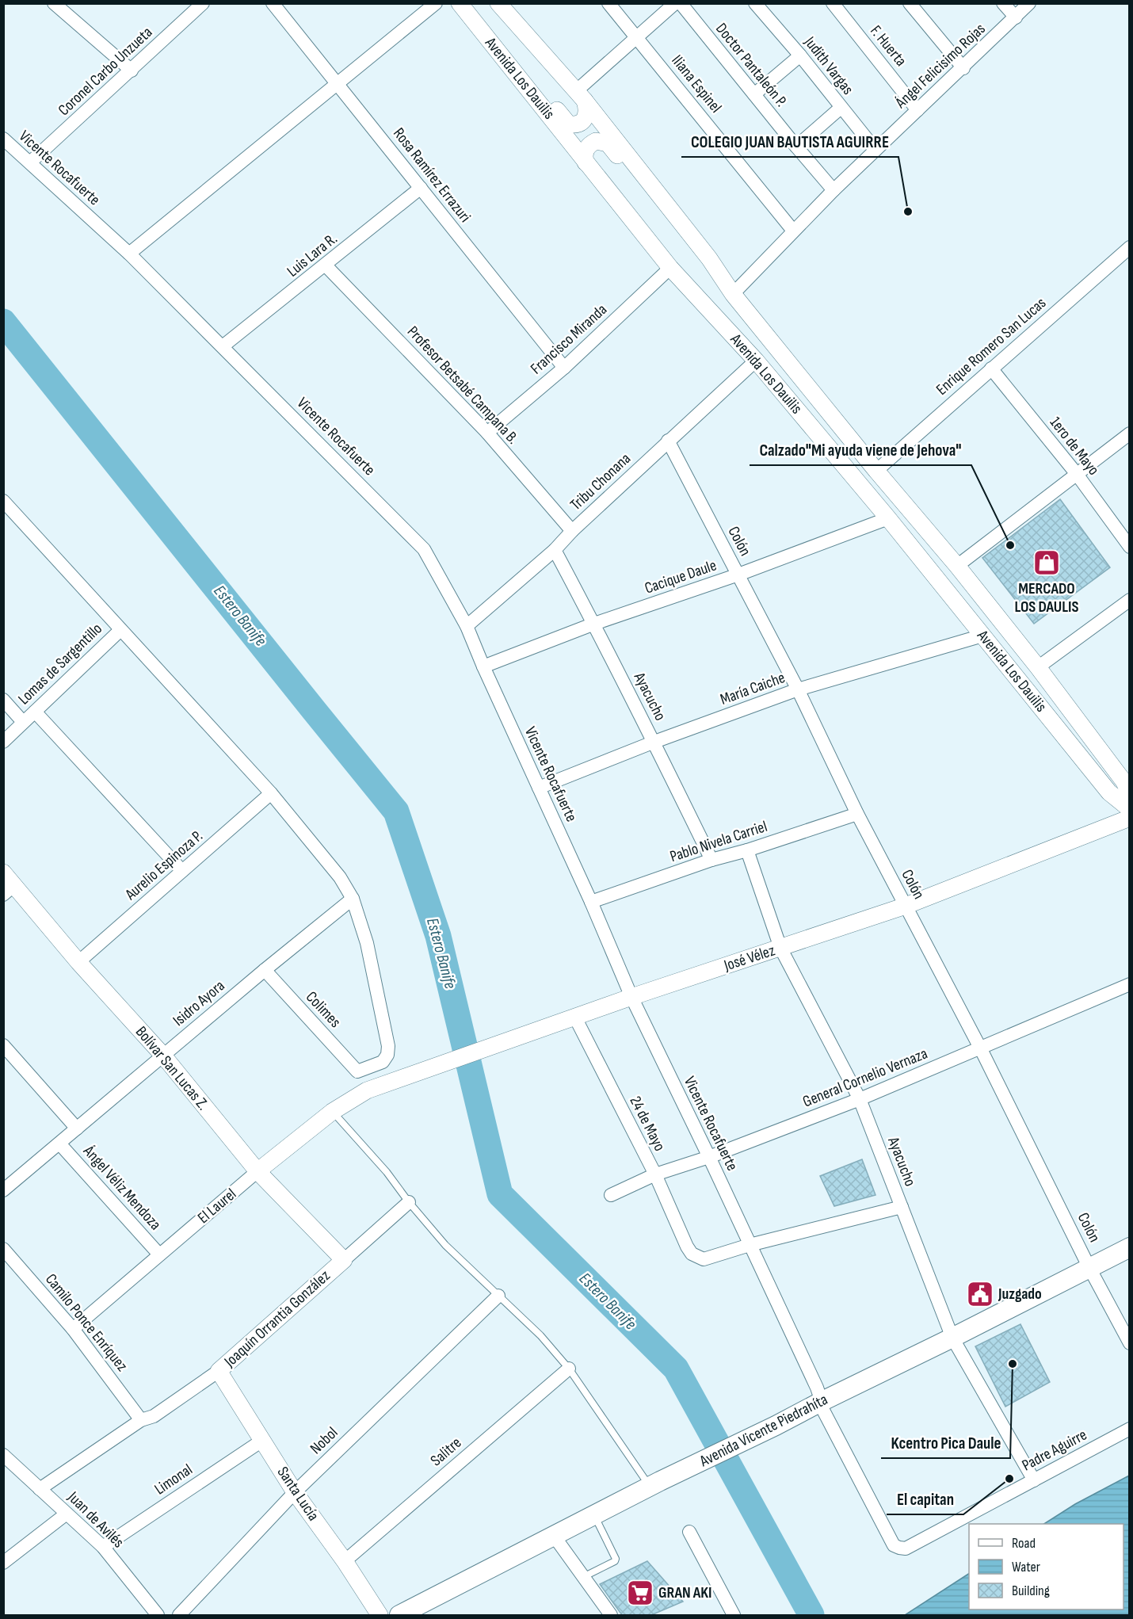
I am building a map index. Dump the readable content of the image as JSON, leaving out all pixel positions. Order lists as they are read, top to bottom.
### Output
{
  "streets": {
    "main road": ["Avenida Vicente Piedrahíta"],
    "street": [
      "F. Huerta",
      "Doctor Pantaleón P.",
      "Judith Vargas",
      "Ángel Felicisimo Rojas",
      "Coronel Carbo Unzueta",
      "Avenida Los Dauilis",
      "Iliana Espinel",
      "Vicente Rocafuerte",
      "Rosa Ramírez Errazuri",
      "Luis Lara R.",
      "Francisco Miranda",
      "Enrique Romero San Lucas",
      "Profesor Betsabé Campana B.",
      "1ero de Mayo",
      "Tribu Chonana",
      "Colón",
      "Cacique Daule",
      "Lomas de Sargentillo",
      "María Caiche",
      "Ayacucho",
      "Pablo Nivela Carriel",
      "Aurelio Espinoza P.",
      "José Vélez",
      "Isidro Ayora",
      "Colimes",
      "Bolívar San Lucas Z.",
      "General Cornelio Vernaza",
      "24 de Mayo",
      "Ángel Véliz Mendoza",
      "El Laurel",
      "Joaquín Orrantia González",
      "Camilo Ponce Enríquez",
      "Nobol",
      "Padre Aguirre",
      "Salitre",
      "Limonal",
      "Santa Lucía",
      "Juan de Avilés"
    ]
  },
  "crossings": [
    ["F. Huerta", "Ángel Felicisimo Rojas"],
    ["Doctor Pantaleón P.", "Ángel Felicisimo Rojas"],
    ["Judith Vargas", "Ángel Felicisimo Rojas"],
    ["Ángel Felicisimo Rojas", "Avenida Los Dauilis"],
    ["Ángel Felicisimo Rojas", "Iliana Espinel"],
    ["Coronel Carbo Unzueta", "Vicente Rocafuerte"],
    ["Avenida Los Dauilis", "Francisco Miranda"],
    ["Avenida Los Dauilis", "Enrique Romero San Lucas"],
    ["Avenida Los Dauilis", "Tribu Chonana"],
    ["Avenida Los Dauilis", "Cacique Daule"],
    ["Avenida Los Dauilis", "María Caiche"],
    ["Vicente Rocafuerte", "Luis Lara R."],
    ["Vicente Rocafuerte", "Tribu Chonana"],
    ["Vicente Rocafuerte", "Cacique Daule"],
    ["Vicente Rocafuerte", "María Caiche"],
    ["Vicente Rocafuerte", "Pablo Nivela Carriel"],
    ["Vicente Rocafuerte", "José Vélez"],
    ["Vicente Rocafuerte", "General Cornelio Vernaza"],
    ["Vicente Rocafuerte", "24 de Mayo"],
    ["Vicente Rocafuerte", "Avenida Vicente Piedrahíta"],
    ["Vicente Rocafuerte", "Padre Aguirre"],
    ["Rosa Ramírez Errazuri", "Luis Lara R."],
    ["Rosa Ramírez Errazuri", "Francisco Miranda"],
    ["Luis Lara R.", "Profesor Betsabé Campana B."],
    ["Francisco Miranda", "Profesor Betsabé Campana B."],
    ["Enrique Romero San Lucas", "1ero de Mayo"],
    ["Profesor Betsabé Campana B.", "Tribu Chonana"],
    ["Tribu Chonana", "Colón"],
    ["Tribu Chonana", "Ayacucho"],
    ["Colón", "Cacique Daule"],
    ["Colón", "María Caiche"],
    ["Colón", "Pablo Nivela Carriel"],
    ["Colón", "José Vélez"],
    ["Colón", "General Cornelio Vernaza"],
    ["Colón", "Avenida Vicente Piedrahíta"],
    ["Cacique Daule", "Ayacucho"],
    ["María Caiche", "Ayacucho"],
    ["Ayacucho", "Pablo Nivela Carriel"],
    ["Ayacucho", "José Vélez"],
    ["Ayacucho", "General Cornelio Vernaza"],
    ["Ayacucho", "Avenida Vicente Piedrahíta"],
    ["Ayacucho", "Padre Aguirre"],
    ["Aurelio Espinoza P.", "Bolívar San Lucas Z."],
    ["José Vélez", "24 de Mayo"],
    ["José Vélez", "El Laurel"],
    ["Isidro Ayora", "Colimes"],
    ["Isidro Ayora", "Bolívar San Lucas Z."],
    ["Isidro Ayora", "Ángel Véliz Mendoza"],
    ["Bolívar San Lucas Z.", "El Laurel"],
    ["Bolívar San Lucas Z.", "Joaquín Orrantia González"],
    ["General Cornelio Vernaza", "24 de Mayo"],
    ["Ángel Véliz Mendoza", "El Laurel"],
    ["El Laurel", "Camilo Ponce Enríquez"],
    ["Joaquín Orrantia González", "Camilo Ponce Enríquez"],
    ["Joaquín Orrantia González", "Santa Lucía"],
    ["Joaquín Orrantia González", "Juan de Avilés"],
    ["Nobol", "Santa Lucía"],
    ["Salitre", "Santa Lucía"],
    ["Limonal", "Santa Lucía"],
    ["Limonal", "Juan de Avilés"]
  ],
  "water": ["Estero Banife"],
  "places": {
    "other": [
      "COLEGIO JUAN BAUTISTA AGUIRRE",
      "Calzado\"Mi ayuda viene de Jehova\"",
      "Kcentro Pica Daule",
      "El capitan"
    ],
    "shop": ["MERCADO LOS DAULIS"],
    "public building": ["Juzgado"],
    "supermarket": ["GRAN AKI"]
  },
  "legend": ["Road", "Water", "Building"]
}
